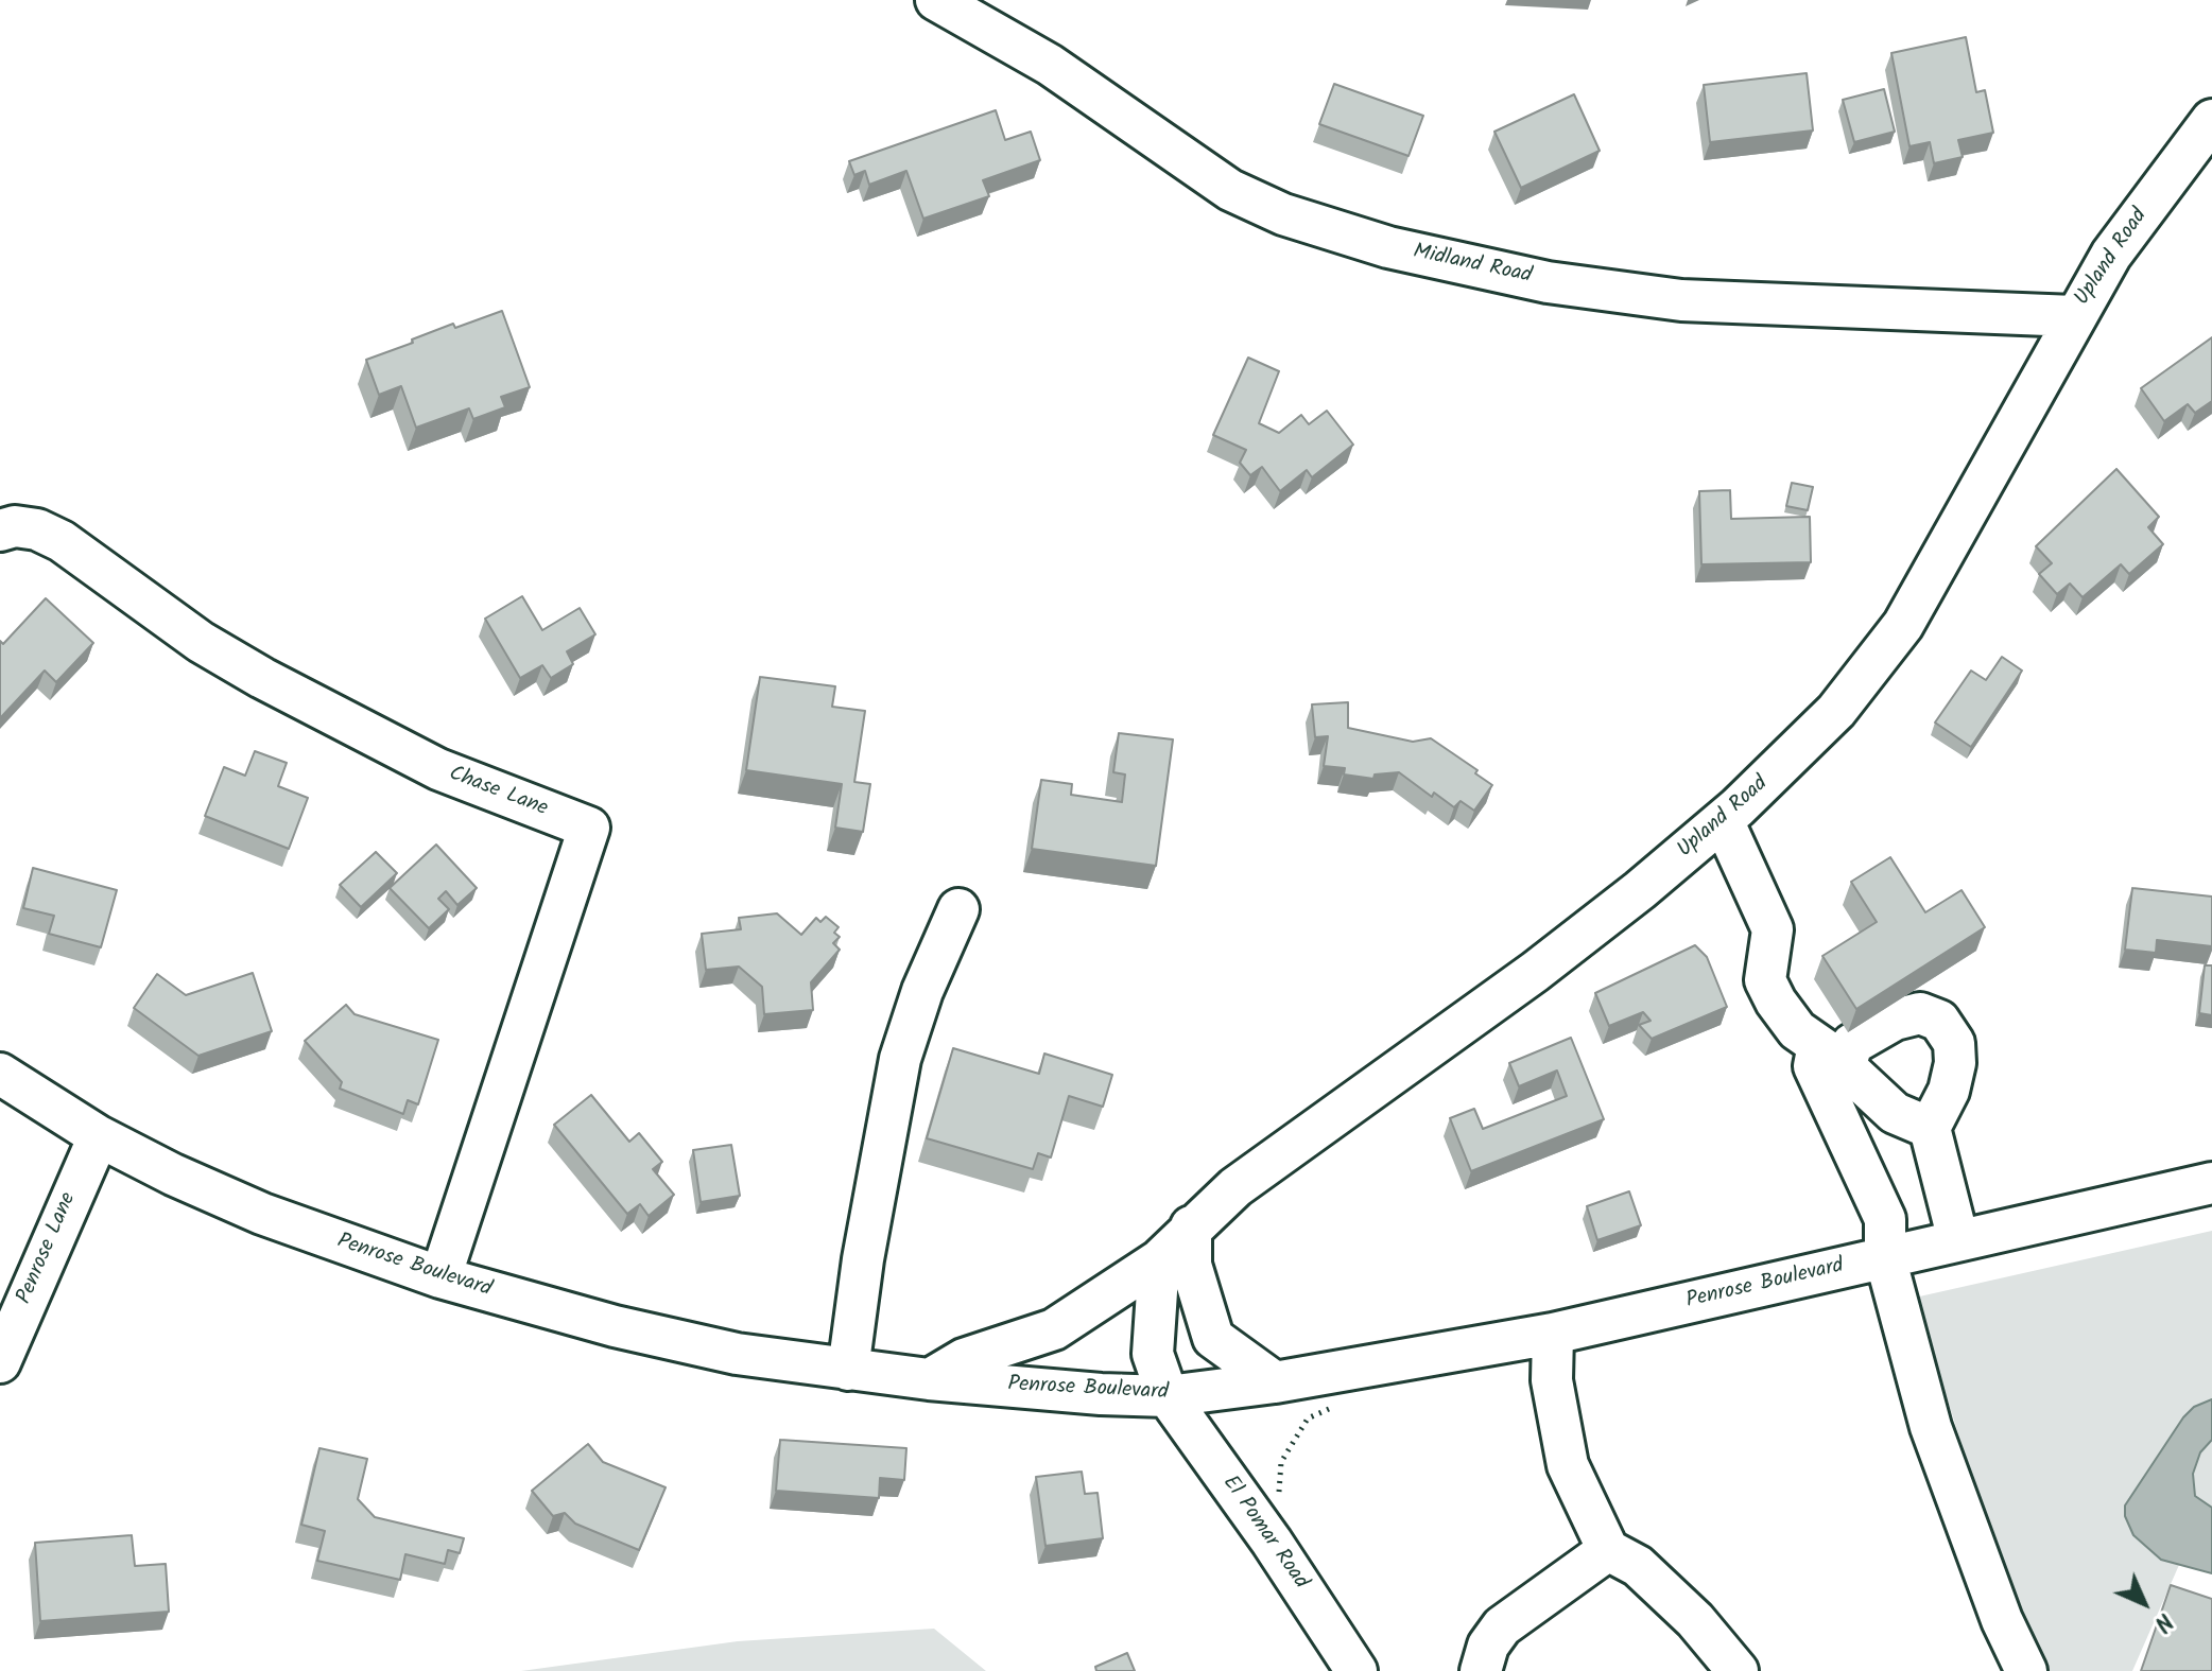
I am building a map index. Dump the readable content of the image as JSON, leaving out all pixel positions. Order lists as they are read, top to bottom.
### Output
{
  "streets": {
    "street": [
      "Upland Road",
      "Midland Road",
      "Chase Lane",
      "Penrose Lane",
      "Penrose Boulevard",
      "El Pomar Road"
    ]
  },
  "crossings": [
    ["Upland Road", "Midland Road"],
    ["Upland Road", "Penrose Boulevard"],
    ["Chase Lane", "Penrose Boulevard"],
    ["Penrose Lane", "Penrose Boulevard"],
    ["Penrose Boulevard", "El Pomar Road"]
  ],
  "north": "bottom right"
}
